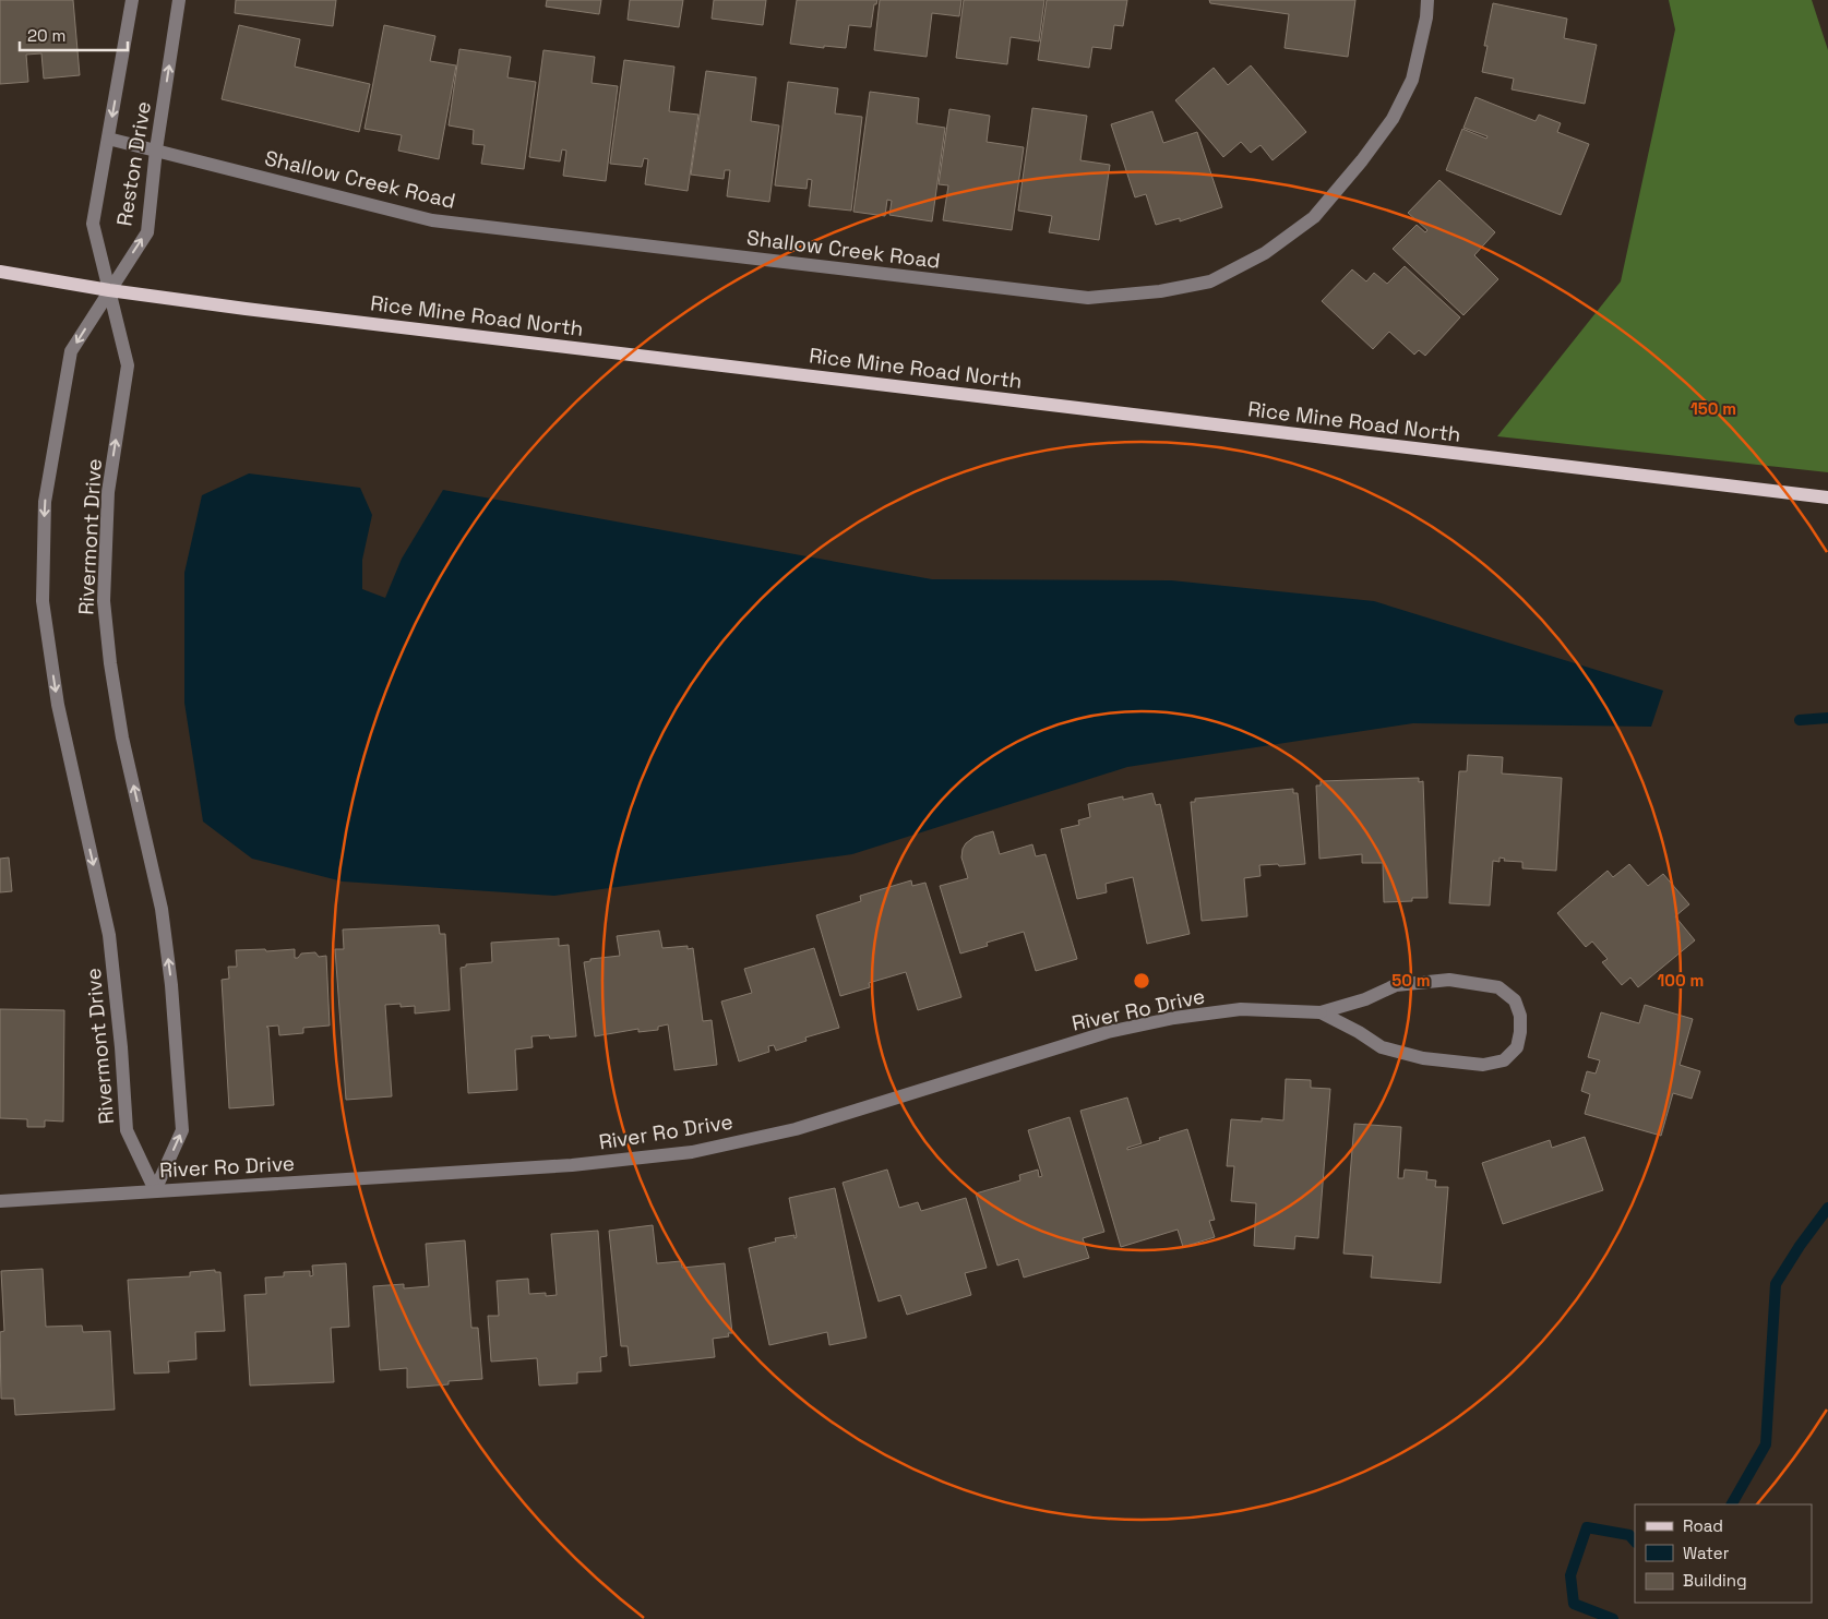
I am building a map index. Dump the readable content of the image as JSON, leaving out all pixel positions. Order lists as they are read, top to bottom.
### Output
{
  "streets": {
    "main road": ["Rice Mine Road North"],
    "street": [
      "Reston Drive",
      "Shallow Creek Road",
      "Rivermont Drive",
      "River Ro Drive"
    ]
  },
  "crossings": [
    ["Reston Drive", "Shallow Creek Road"],
    ["Reston Drive", "Rice Mine Road North"],
    ["Reston Drive", "Rivermont Drive"],
    ["Rice Mine Road North", "Rivermont Drive"],
    ["Rivermont Drive", "River Ro Drive"]
  ],
  "legend": ["Road", "Water", "Building"],
  "scale_bar": "20 m",
  "rings": ["150 m", "50 m", "100 m"]
}
